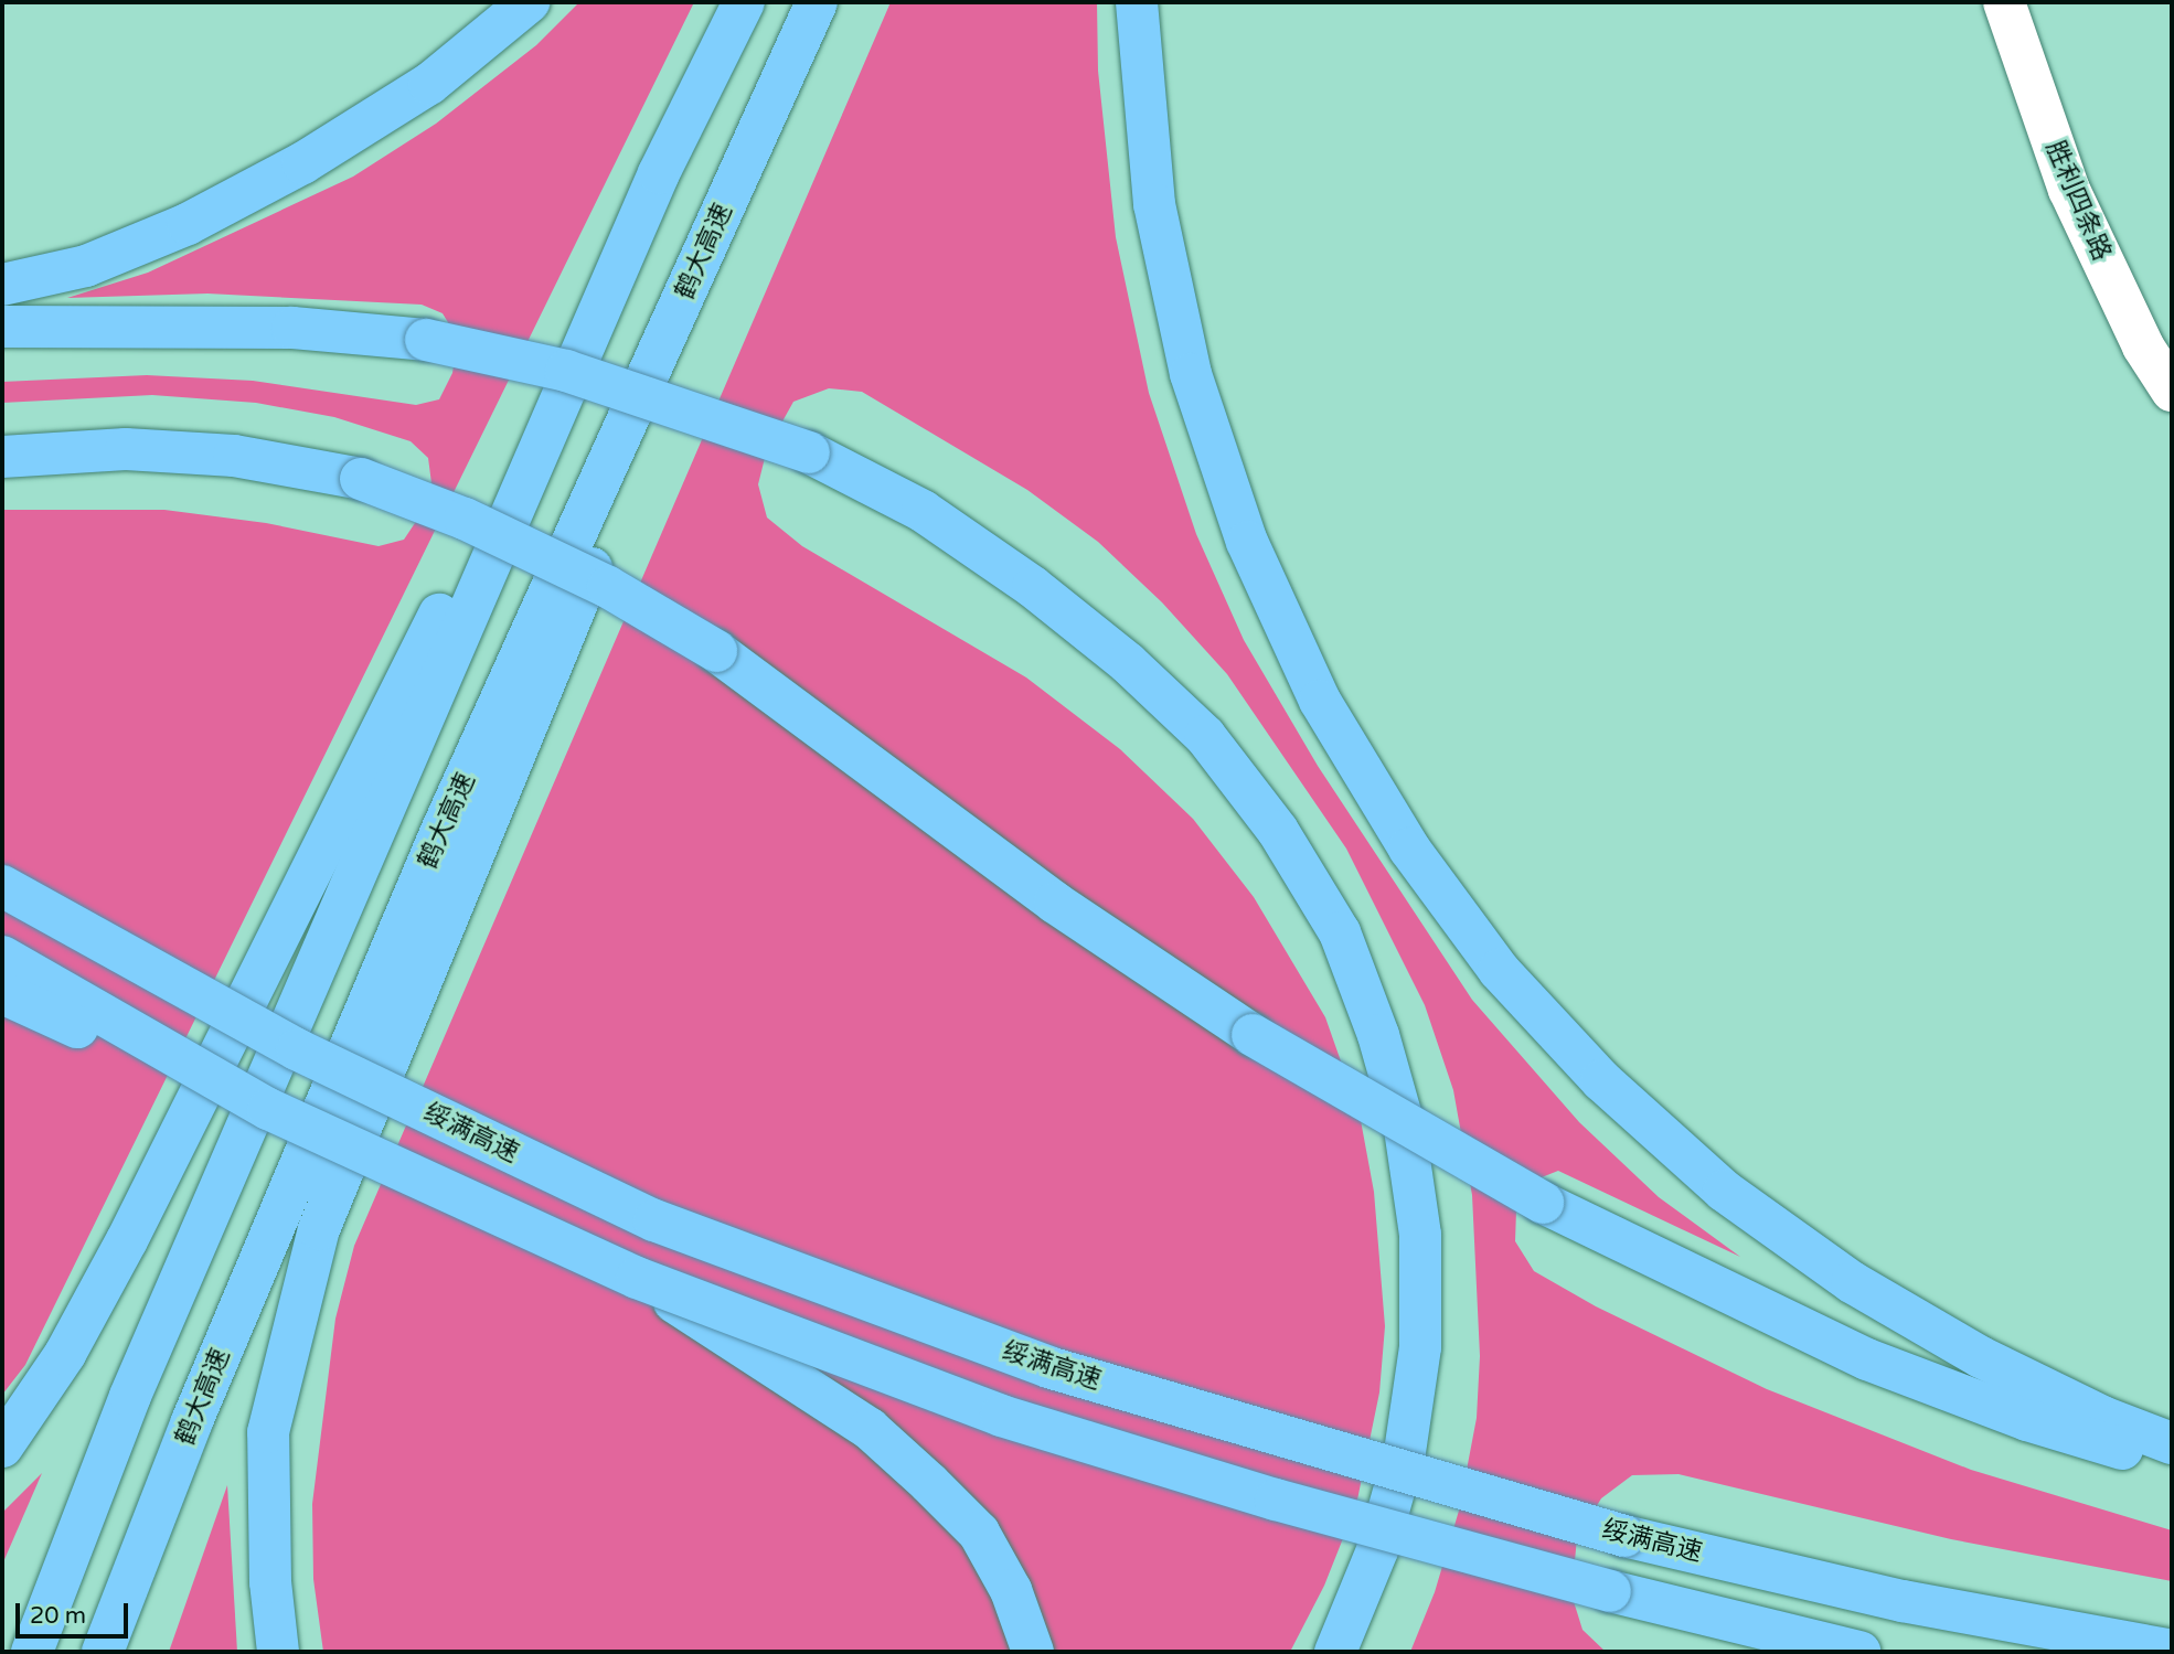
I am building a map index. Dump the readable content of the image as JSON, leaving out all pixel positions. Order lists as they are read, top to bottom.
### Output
{
  "streets": {
    "highway": ["鹤大高速", "绥满高速"],
    "street": ["胜利四条路"]
  },
  "scale_bar": "20 m"
}
